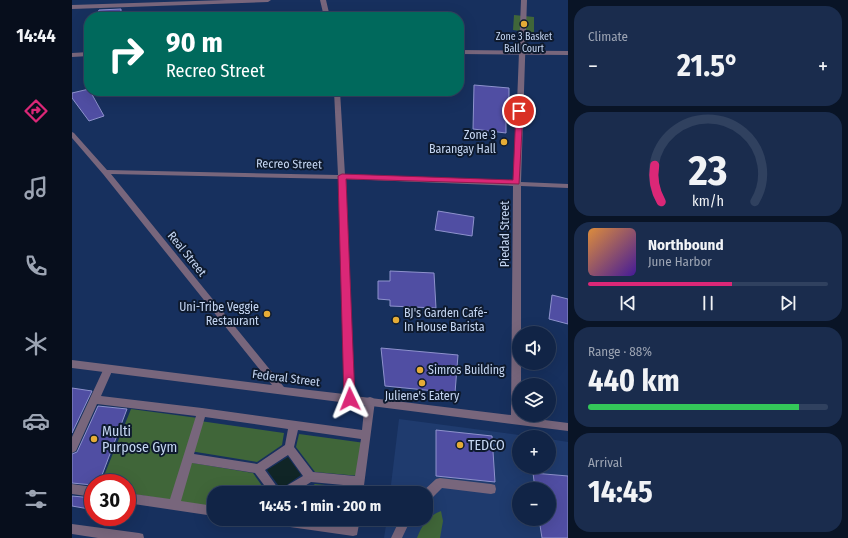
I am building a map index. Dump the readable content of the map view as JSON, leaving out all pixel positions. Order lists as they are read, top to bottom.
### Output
{
  "streets": {
    "street": [
      "Recreo Street",
      "Piedad Street",
      "Real Street",
      "Federal Street"
    ]
  },
  "crossings": [
    ["Recreo Street", "Piedad Street"],
    ["Recreo Street", "Real Street"],
    ["Real Street", "Federal Street"]
  ],
  "places": [
    "Zone 3 Basket Ball Court",
    "Zone 3 Barangay Hall",
    "Uni-Tribe Veggie Restaurant",
    "BJ's Garden Café- In House Barista",
    "Simros Building",
    "Juliene's Eatery",
    "Multi Purpose Gym",
    "TEDCO"
  ],
  "page": {
    "tabs": "14:44",
    "tile": [
      "Climate",
      ["Range · 88%", "440 km"],
      ["Arrival", "14:45"]
    ],
    "turn": ["90 m", "Recreo Street"],
    "heat": ["−", "21.5°", "+"],
    "song": ["Northbound", "June Harbor"],
    "map_buttons": ["+", "−"],
    "limit": "30",
    "trip": "14:45 · 1 min · 200 m",
    "gauge": ["23", "km/h"]
  }
}
